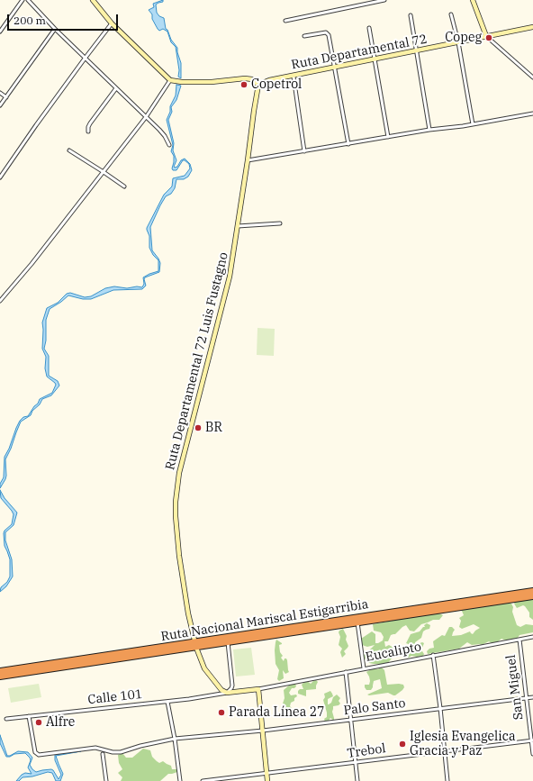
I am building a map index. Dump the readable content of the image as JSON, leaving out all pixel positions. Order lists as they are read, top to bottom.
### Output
{
  "streets": {
    "highway": ["Ruta Nacional Mariscal Estigarribia"],
    "main road": ["Ruta Departamental 72", "Ruta Departamental 72 Luis Fustagno"],
    "street": [
      "Eucalipto",
      "San Miguel",
      "Calle 101",
      "Palo Santo",
      "Trebol"
    ]
  },
  "crossings": [
    ["Ruta Departamental 72", "Ruta Departamental 72 Luis Fustagno"],
    ["Ruta Departamental 72 Luis Fustagno", "Ruta Nacional Mariscal Estigarribia"],
    ["Ruta Departamental 72 Luis Fustagno", "Calle 101"],
    ["Eucalipto", "San Miguel"],
    ["San Miguel", "Palo Santo"],
    ["San Miguel", "Trebol"],
    ["Calle 101", "Palo Santo"]
  ],
  "places": [
    "Copeg",
    "Copetrol",
    "BR",
    "Parada Línea 27",
    "Alfre",
    "Iglesia Evangelica Gracia y Paz"
  ],
  "scale_bar": "200 m"
}
